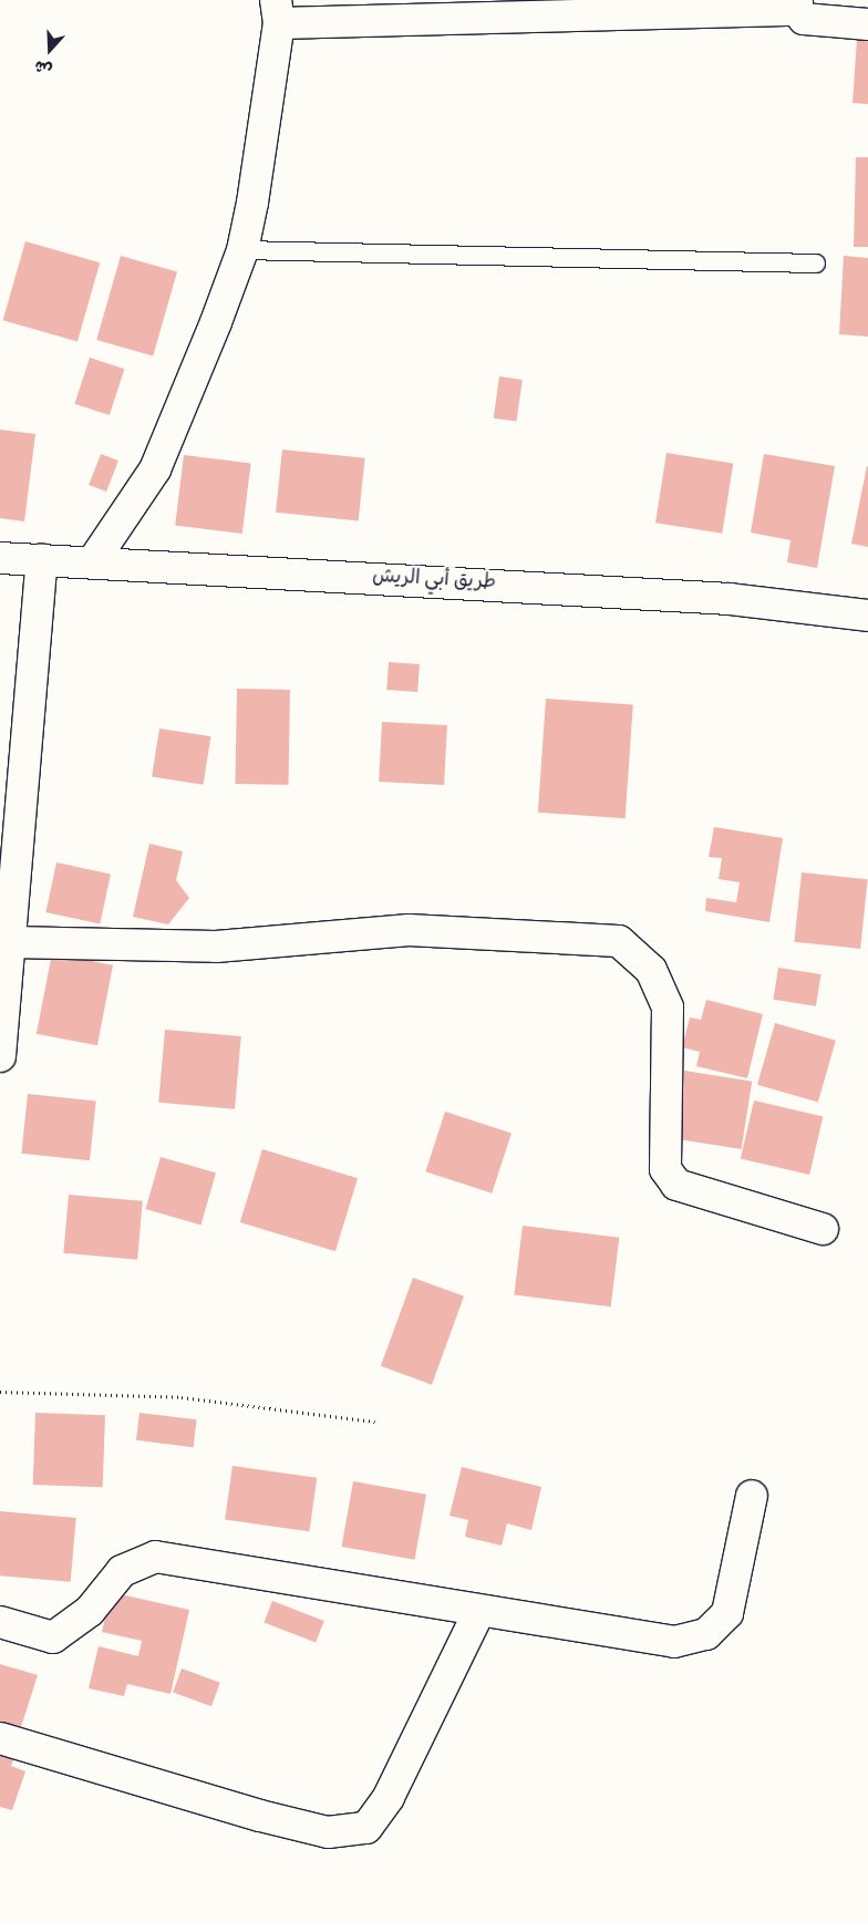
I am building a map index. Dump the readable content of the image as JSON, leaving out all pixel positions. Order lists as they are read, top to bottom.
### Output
{
  "streets": {
    "street": ["طريق أبي الريش"]
  },
  "north": "bottom"
}
